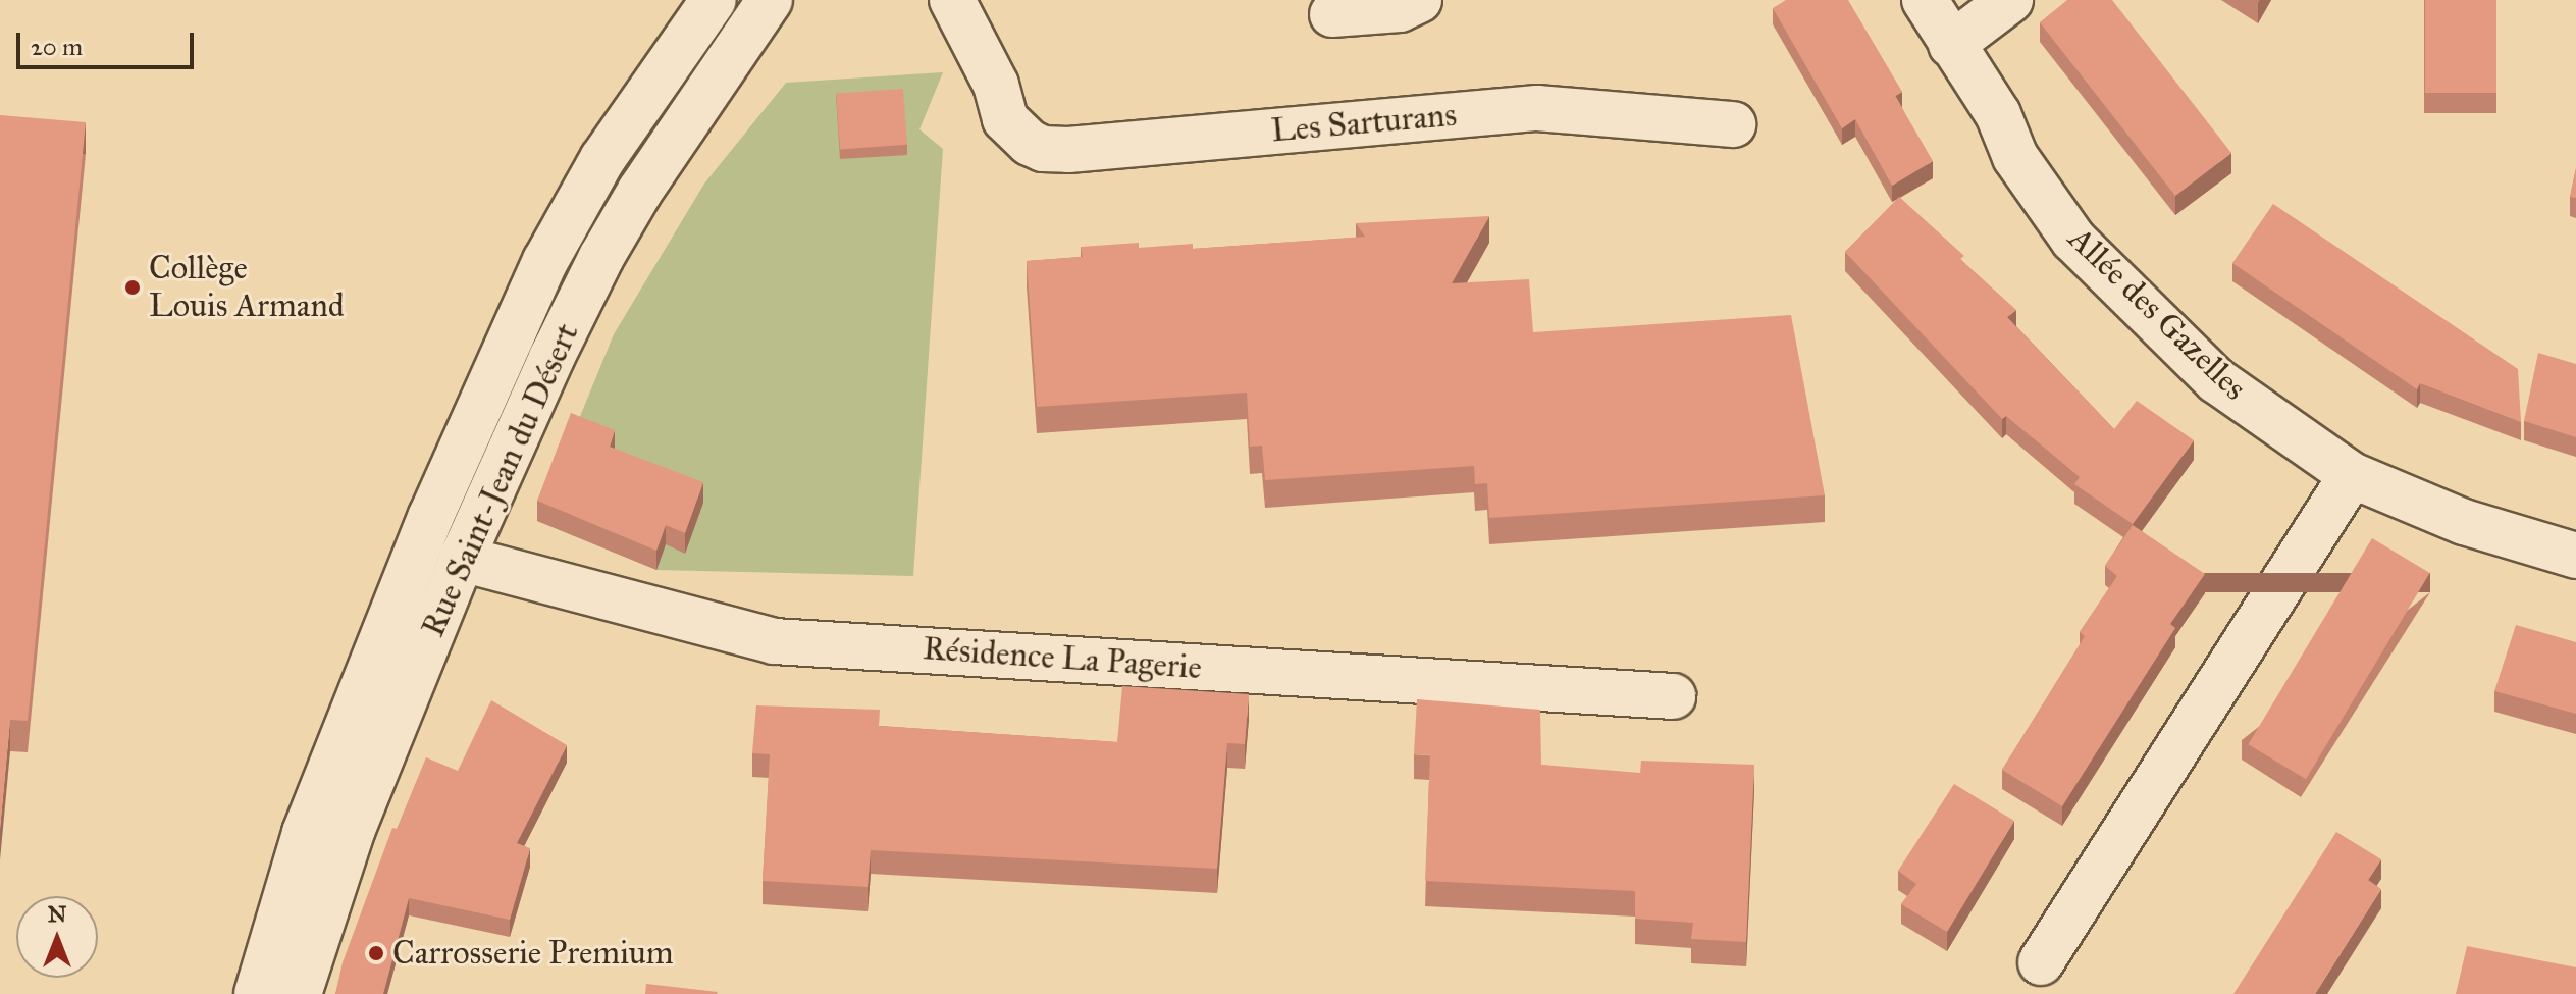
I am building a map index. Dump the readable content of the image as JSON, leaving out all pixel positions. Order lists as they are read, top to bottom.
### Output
{
  "streets": {
    "street": [
      "Les Sarturans",
      "Allée des Gazelles",
      "Rue Saint-Jean du Désert",
      "Résidence La Pagerie"
    ]
  },
  "crossings": [
    ["Rue Saint-Jean du Désert", "Résidence La Pagerie"]
  ],
  "places": ["Collège Louis Armand", "Carrosserie Premium"],
  "scale_bar": "20 m",
  "north": "top"
}
